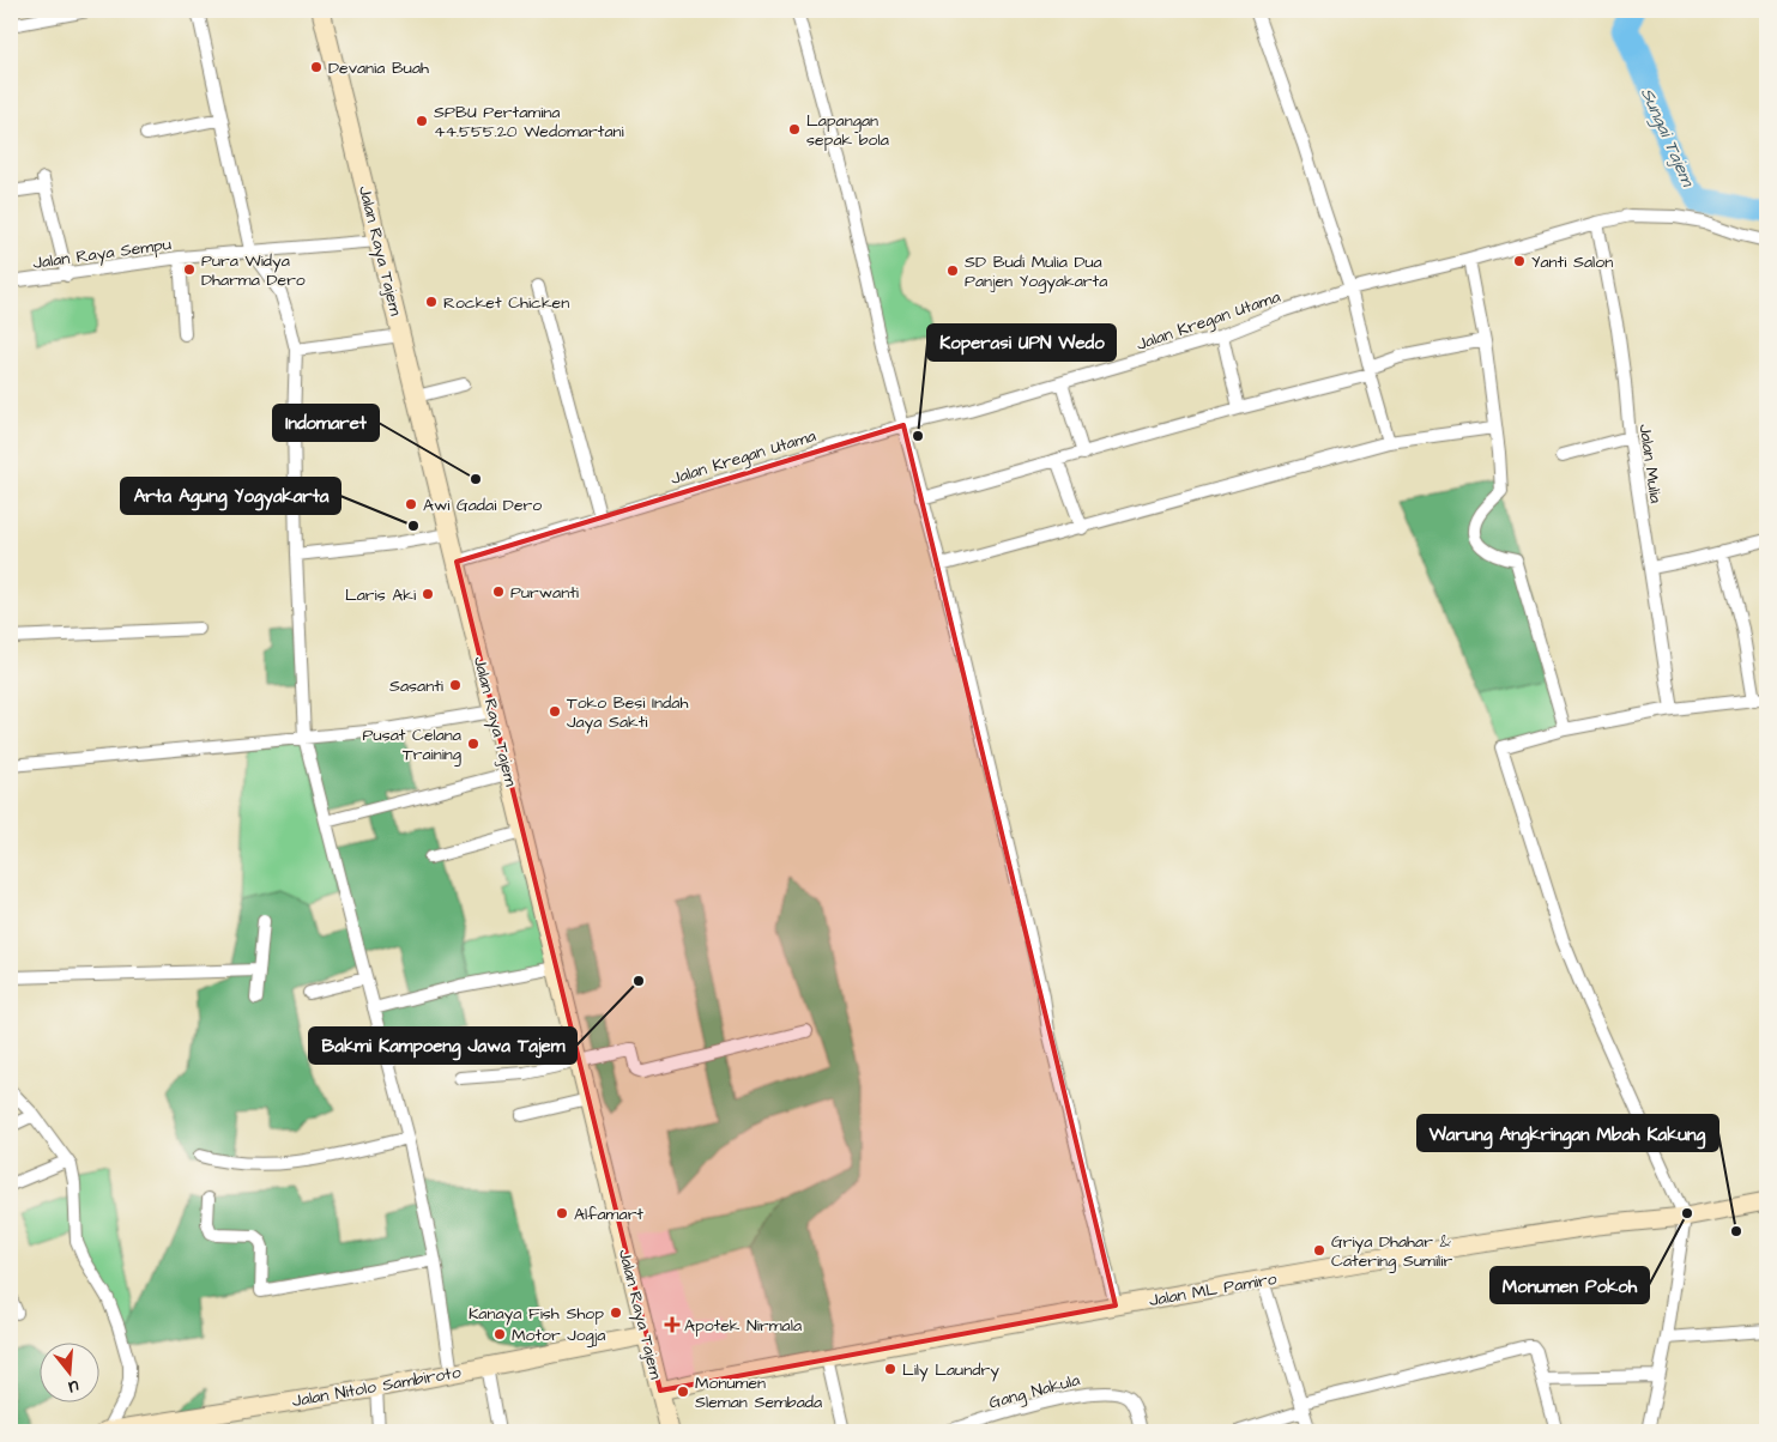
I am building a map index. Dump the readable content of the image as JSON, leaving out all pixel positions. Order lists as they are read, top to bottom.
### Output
{
  "streets": {
    "street": [
      "Jalan Raya Tajem",
      "Jalan Raya Sempu",
      "Jalan Kregan Utama",
      "Jalan Mulia",
      "Jalan ML Pamiro",
      "Jalan Nitolo Sambiroto",
      "Gang Nakula"
    ]
  },
  "crossings": [
    ["Jalan Raya Tajem", "Jalan Raya Sempu"],
    ["Jalan Raya Tajem", "Jalan Kregan Utama"],
    ["Jalan Raya Tajem", "Jalan ML Pamiro"],
    ["Jalan Raya Tajem", "Jalan Nitolo Sambiroto"],
    ["Jalan Kregan Utama", "Jalan Mulia"]
  ],
  "water": ["Sungai Tajem"],
  "places": {
    "other": [
      "Devania Buah",
      "SPBU Pertamina 44.555.20 Wedomartani",
      "Lapangan sepak bola",
      "Yanti Salon",
      "Pura Widya Dharma Dero",
      "SD Budi Mulia Dua Panjen Yogyakarta",
      "Rocket Chicken",
      "Koperasi UPN Wedo",
      "Indomaret",
      "Awi Gadai Dero",
      "Arta Agung Yogyakarta",
      "Purwanti",
      "Laris Aki",
      "Sasanti",
      "Toko Besi Indah Jaya Sakti",
      "Pusat Celana Training",
      "Bakmi Kampoeng Jawa Tajem",
      "Alfamart",
      "Monumen Pokoh",
      "Warung Angkringan Mbah Kakung",
      "Griya Dhahar & Catering Sumilir",
      "Kanaya Fish Shop",
      "Motor Jogja",
      "Lily Laundry",
      "Monumen Sleman Sembada"
    ],
    "health": ["Apotek Nirmala"]
  },
  "north": "bottom"
}
